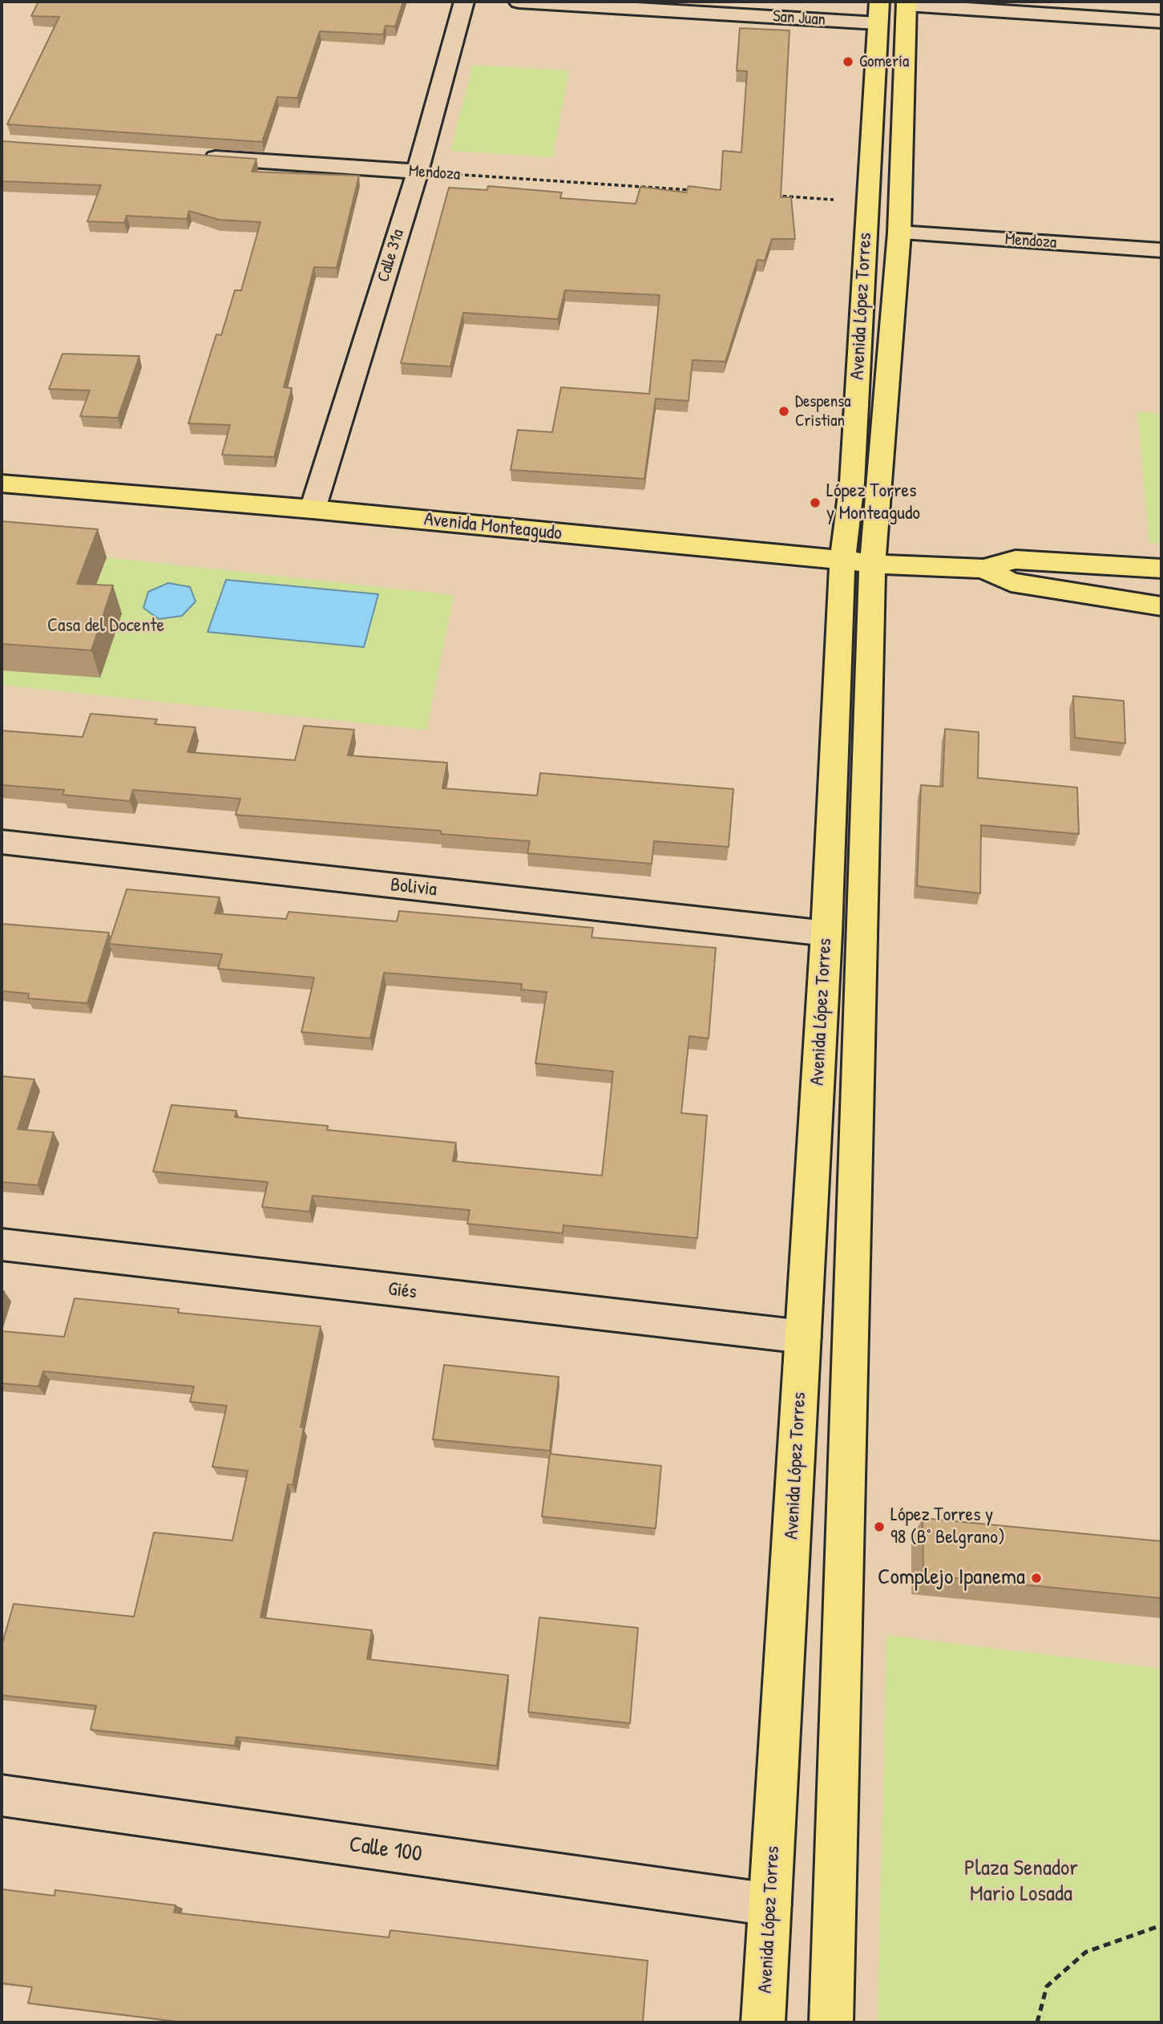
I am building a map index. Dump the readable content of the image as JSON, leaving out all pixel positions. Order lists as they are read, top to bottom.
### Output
{
  "streets": {
    "main road": ["Avenida López Torres", "Avenida Monteagudo"],
    "street": [
      "San Juan",
      "Mendoza",
      "Calle 31a",
      "Bolivia",
      "Giés",
      "Calle 100"
    ]
  },
  "crossings": [
    ["San Juan", "Avenida López Torres"],
    ["Mendoza", "Calle 31a"],
    ["Mendoza", "Avenida López Torres"],
    ["Calle 31a", "Avenida Monteagudo"],
    ["Avenida López Torres", "Avenida Monteagudo"],
    ["Avenida López Torres", "Bolivia"],
    ["Avenida López Torres", "Giés"],
    ["Avenida López Torres", "Calle 100"]
  ],
  "parks": ["Casa del Docente", "Plaza Senador Mario Losada"],
  "places": [
    "Gomería",
    "Despensa Cristian",
    "López Torres y Monteagudo",
    "López Torres y 98 (B° Belgrano)",
    "Complejo Ipanema"
  ]
}
